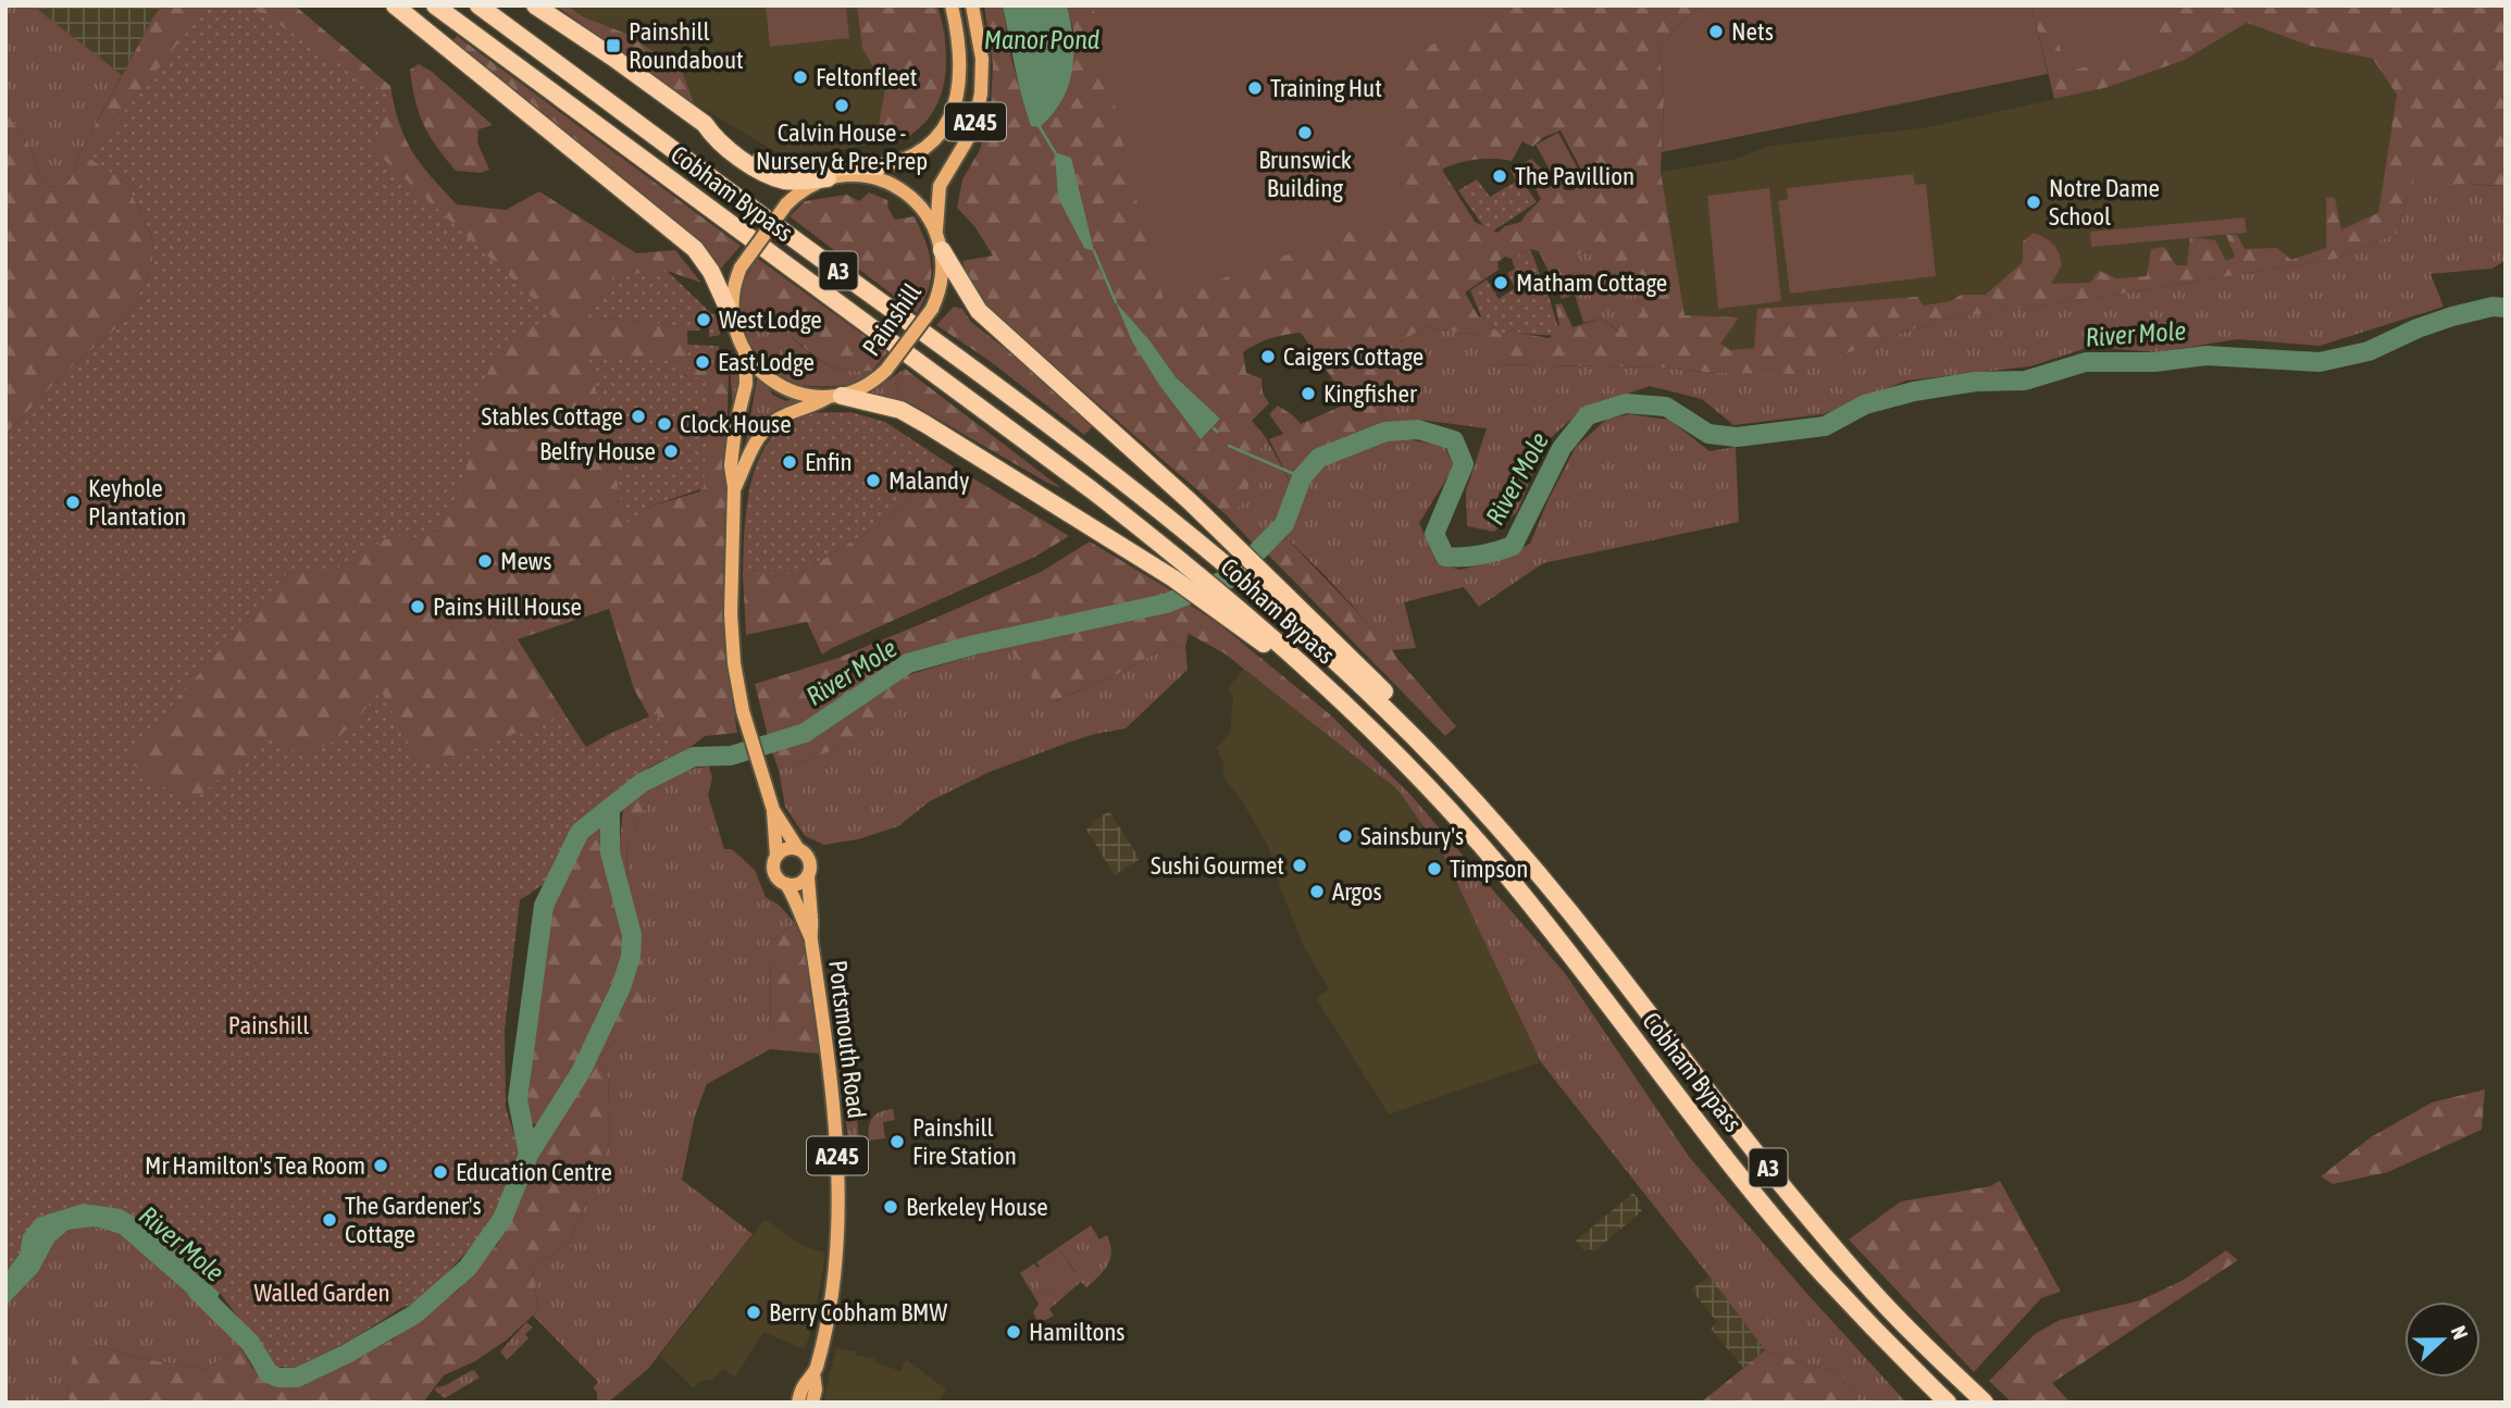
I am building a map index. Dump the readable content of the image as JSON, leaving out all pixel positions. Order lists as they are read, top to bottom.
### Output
{
  "streets": {
    "highway": ["Cobham Bypass", "A3"],
    "main road": ["A245", "Painshill", "Portsmouth Road"]
  },
  "crossings": [
    ["A245", "Painshill"]
  ],
  "water": ["Manor Pond", "River Mole"],
  "parks": ["Painshill", "Walled Garden"],
  "places": {
    "other": [
      "Nets",
      "Feltonfleet",
      "Training Hut",
      "Calvin House - Nursery & Pre-Prep",
      "Brunswick Building",
      "The Pavillion",
      "Notre Dame School",
      "Matham Cottage",
      "West Lodge",
      "Caigers Cottage",
      "East Lodge",
      "Kingfisher",
      "Stables Cottage",
      "Clock House",
      "Belfry House",
      "Enfin",
      "Malandy",
      "Keyhole Plantation",
      "Mews",
      "Pains Hill House",
      "Sainsbury's",
      "Sushi Gourmet",
      "Timpson",
      "Argos",
      "Painshill Fire Station",
      "Mr Hamilton's Tea Room",
      "Education Centre",
      "Berkeley House",
      "The Gardener's Cottage",
      "Berry Cobham BMW",
      "Hamiltons"
    ],
    "transit": ["Painshill Roundabout"]
  },
  "north": "right"
}
